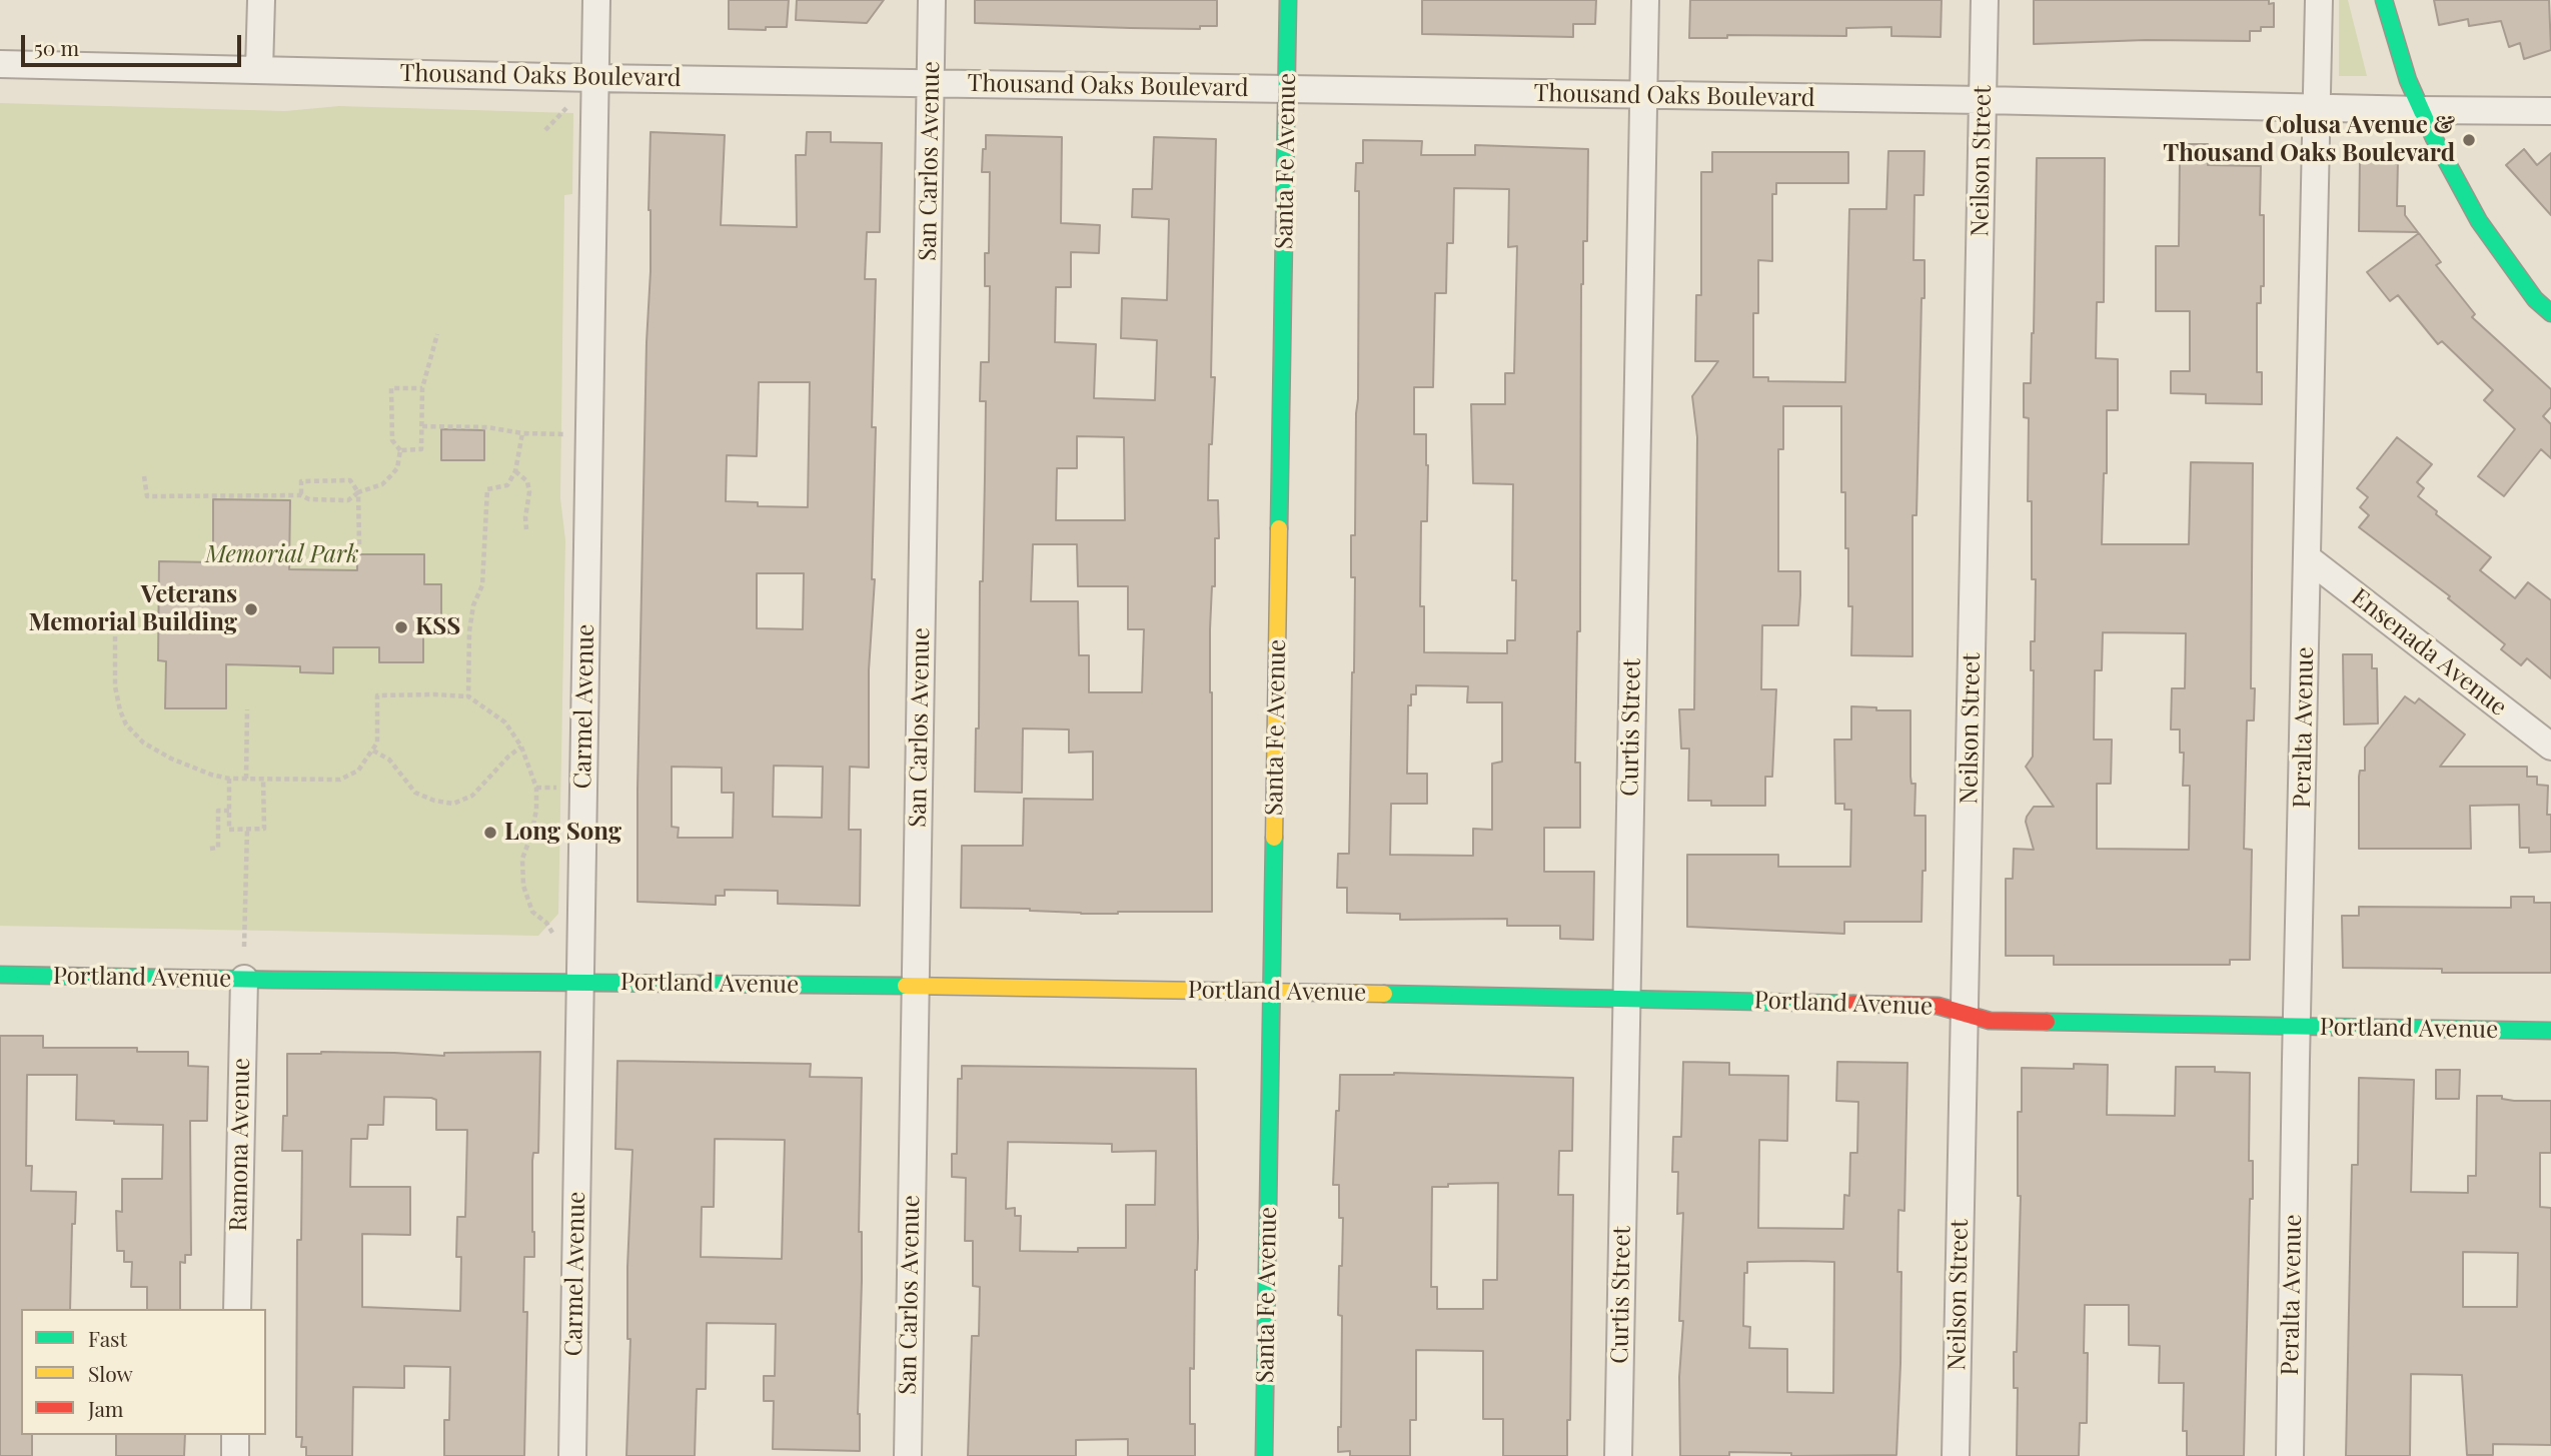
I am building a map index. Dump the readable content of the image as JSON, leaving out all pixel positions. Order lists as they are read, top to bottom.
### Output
{
  "streets": {
    "street": [
      "Thousand Oaks Boulevard",
      "San Carlos Avenue",
      "Santa Fe Avenue",
      "Neilson Street",
      "Ensenada Avenue",
      "Carmel Avenue",
      "Curtis Street",
      "Peralta Avenue",
      "Portland Avenue",
      "Ramona Avenue"
    ]
  },
  "crossings": [
    ["Thousand Oaks Boulevard", "San Carlos Avenue"],
    ["Thousand Oaks Boulevard", "Santa Fe Avenue"],
    ["Thousand Oaks Boulevard", "Neilson Street"],
    ["Thousand Oaks Boulevard", "Carmel Avenue"],
    ["Thousand Oaks Boulevard", "Curtis Street"],
    ["Thousand Oaks Boulevard", "Peralta Avenue"],
    ["San Carlos Avenue", "Portland Avenue"],
    ["Santa Fe Avenue", "Portland Avenue"],
    ["Neilson Street", "Portland Avenue"],
    ["Ensenada Avenue", "Peralta Avenue"],
    ["Carmel Avenue", "Portland Avenue"],
    ["Curtis Street", "Portland Avenue"],
    ["Peralta Avenue", "Portland Avenue"],
    ["Portland Avenue", "Ramona Avenue"]
  ],
  "parks": ["Memorial Park"],
  "places": [
    "Colusa Avenue & Thousand Oaks Boulevard",
    "Veterans Memorial Building",
    "KSS",
    "Long Song"
  ],
  "legend": ["Fast", "Slow", "Jam"],
  "scale_bar": "50 m"
}
